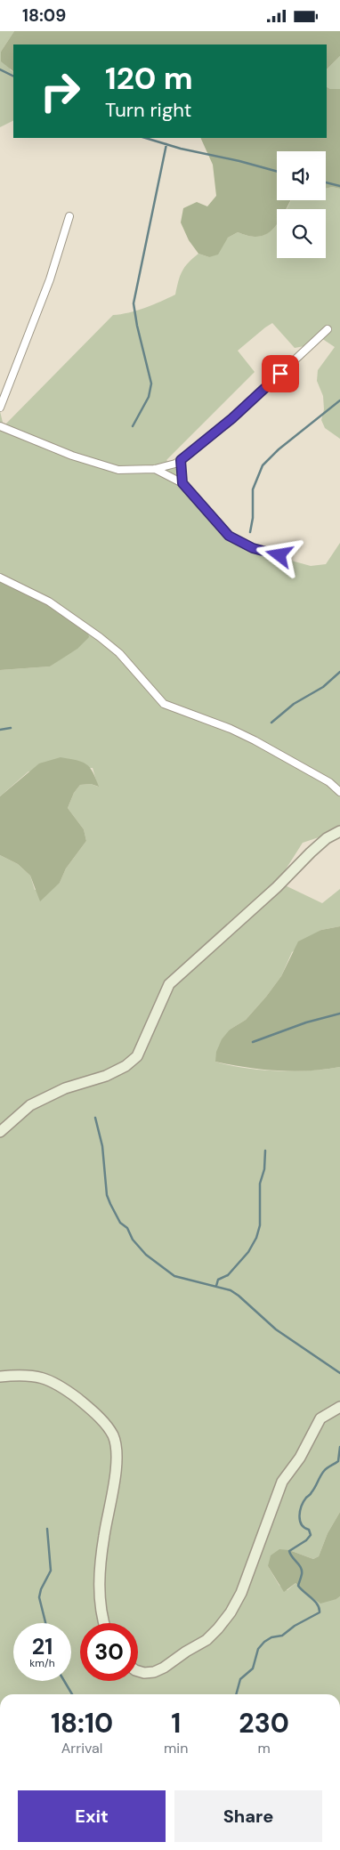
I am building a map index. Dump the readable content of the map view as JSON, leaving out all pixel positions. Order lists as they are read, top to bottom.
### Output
{
  "page": {
    "status": "18:09",
    "turn": ["120 m", "Turn right"],
    "speed": "21 km/h",
    "limit": "30",
    "eta": [
      "18:10",
      "Arrival",
      "1",
      "min",
      "230",
      "m"
    ],
    "buttons": ["Exit", "Share"]
  }
}
